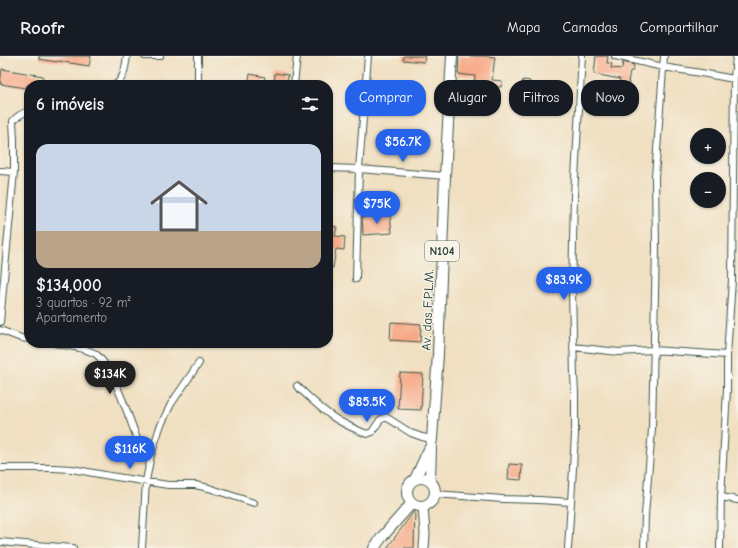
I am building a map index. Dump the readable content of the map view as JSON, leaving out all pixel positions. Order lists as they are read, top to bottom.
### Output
{
  "streets": {
    "main road": ["N104", "Av. das F.P.L.M."]
  },
  "crossings": [
    ["N104", "Av. das F.P.L.M."]
  ],
  "page": {
    "header": "Roofr",
    "nav": ["Mapa", "Camadas", "Compartilhar"],
    "chip": [
      "Comprar",
      "Alugar",
      "Filtros",
      "Novo"
    ],
    "heading": "6 imóveis",
    "map_buttons": ["+", "−"],
    "list": [
      {
        "name": "$134,000",
        "note": "3 quartos · 92 m² · Apartamento"
      }
    ],
    "price": [
      "$56.7K",
      "$75K",
      "$83.9K",
      "$134K",
      "$85.5K",
      "$116K"
    ]
  }
}
